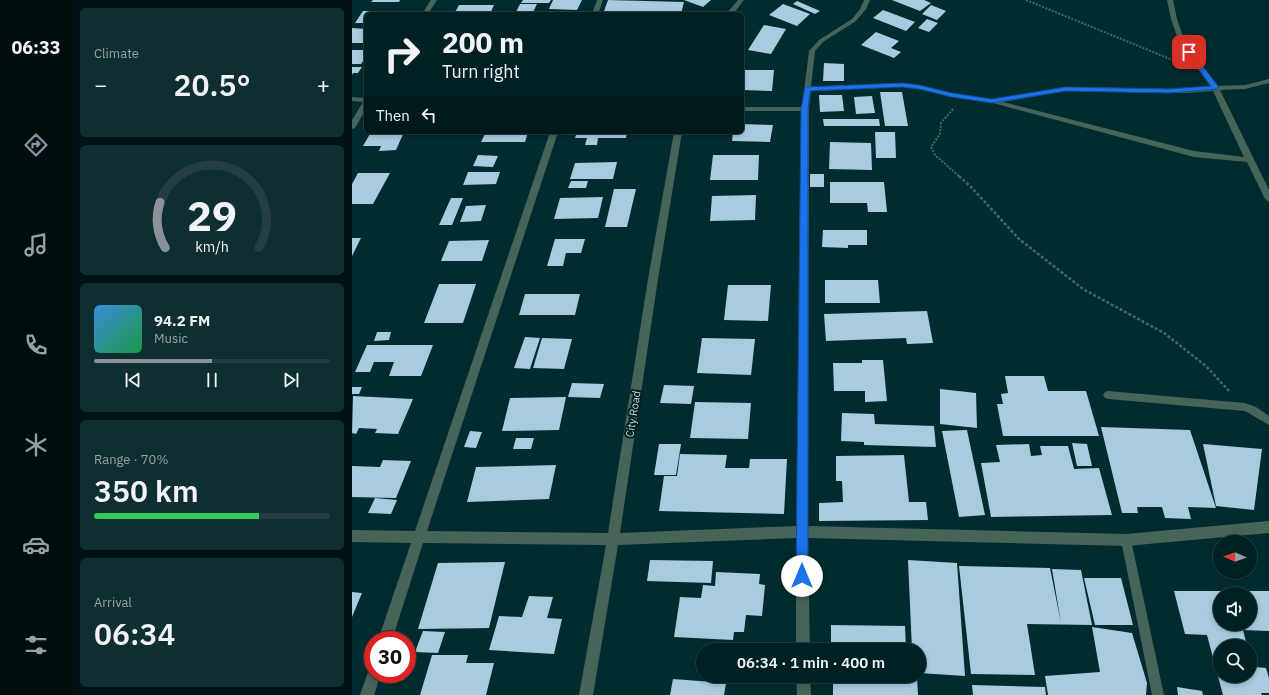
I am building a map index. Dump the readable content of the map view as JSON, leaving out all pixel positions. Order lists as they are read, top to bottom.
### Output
{
  "streets": {
    "street": ["City Road"]
  },
  "north": "left",
  "page": {
    "tabs": "06:33",
    "tile": [
      "Climate",
      ["Range · 70%", "350 km"],
      ["Arrival", "06:34"]
    ],
    "turn": ["200 m", "Turn right"],
    "heat": ["−", "20.5°", "+"],
    "then": "Then",
    "song": ["94.2 FM", "Music"],
    "limit": "30",
    "trip": "06:34 · 1 min · 400 m",
    "gauge": ["29", "km/h"]
  }
}
